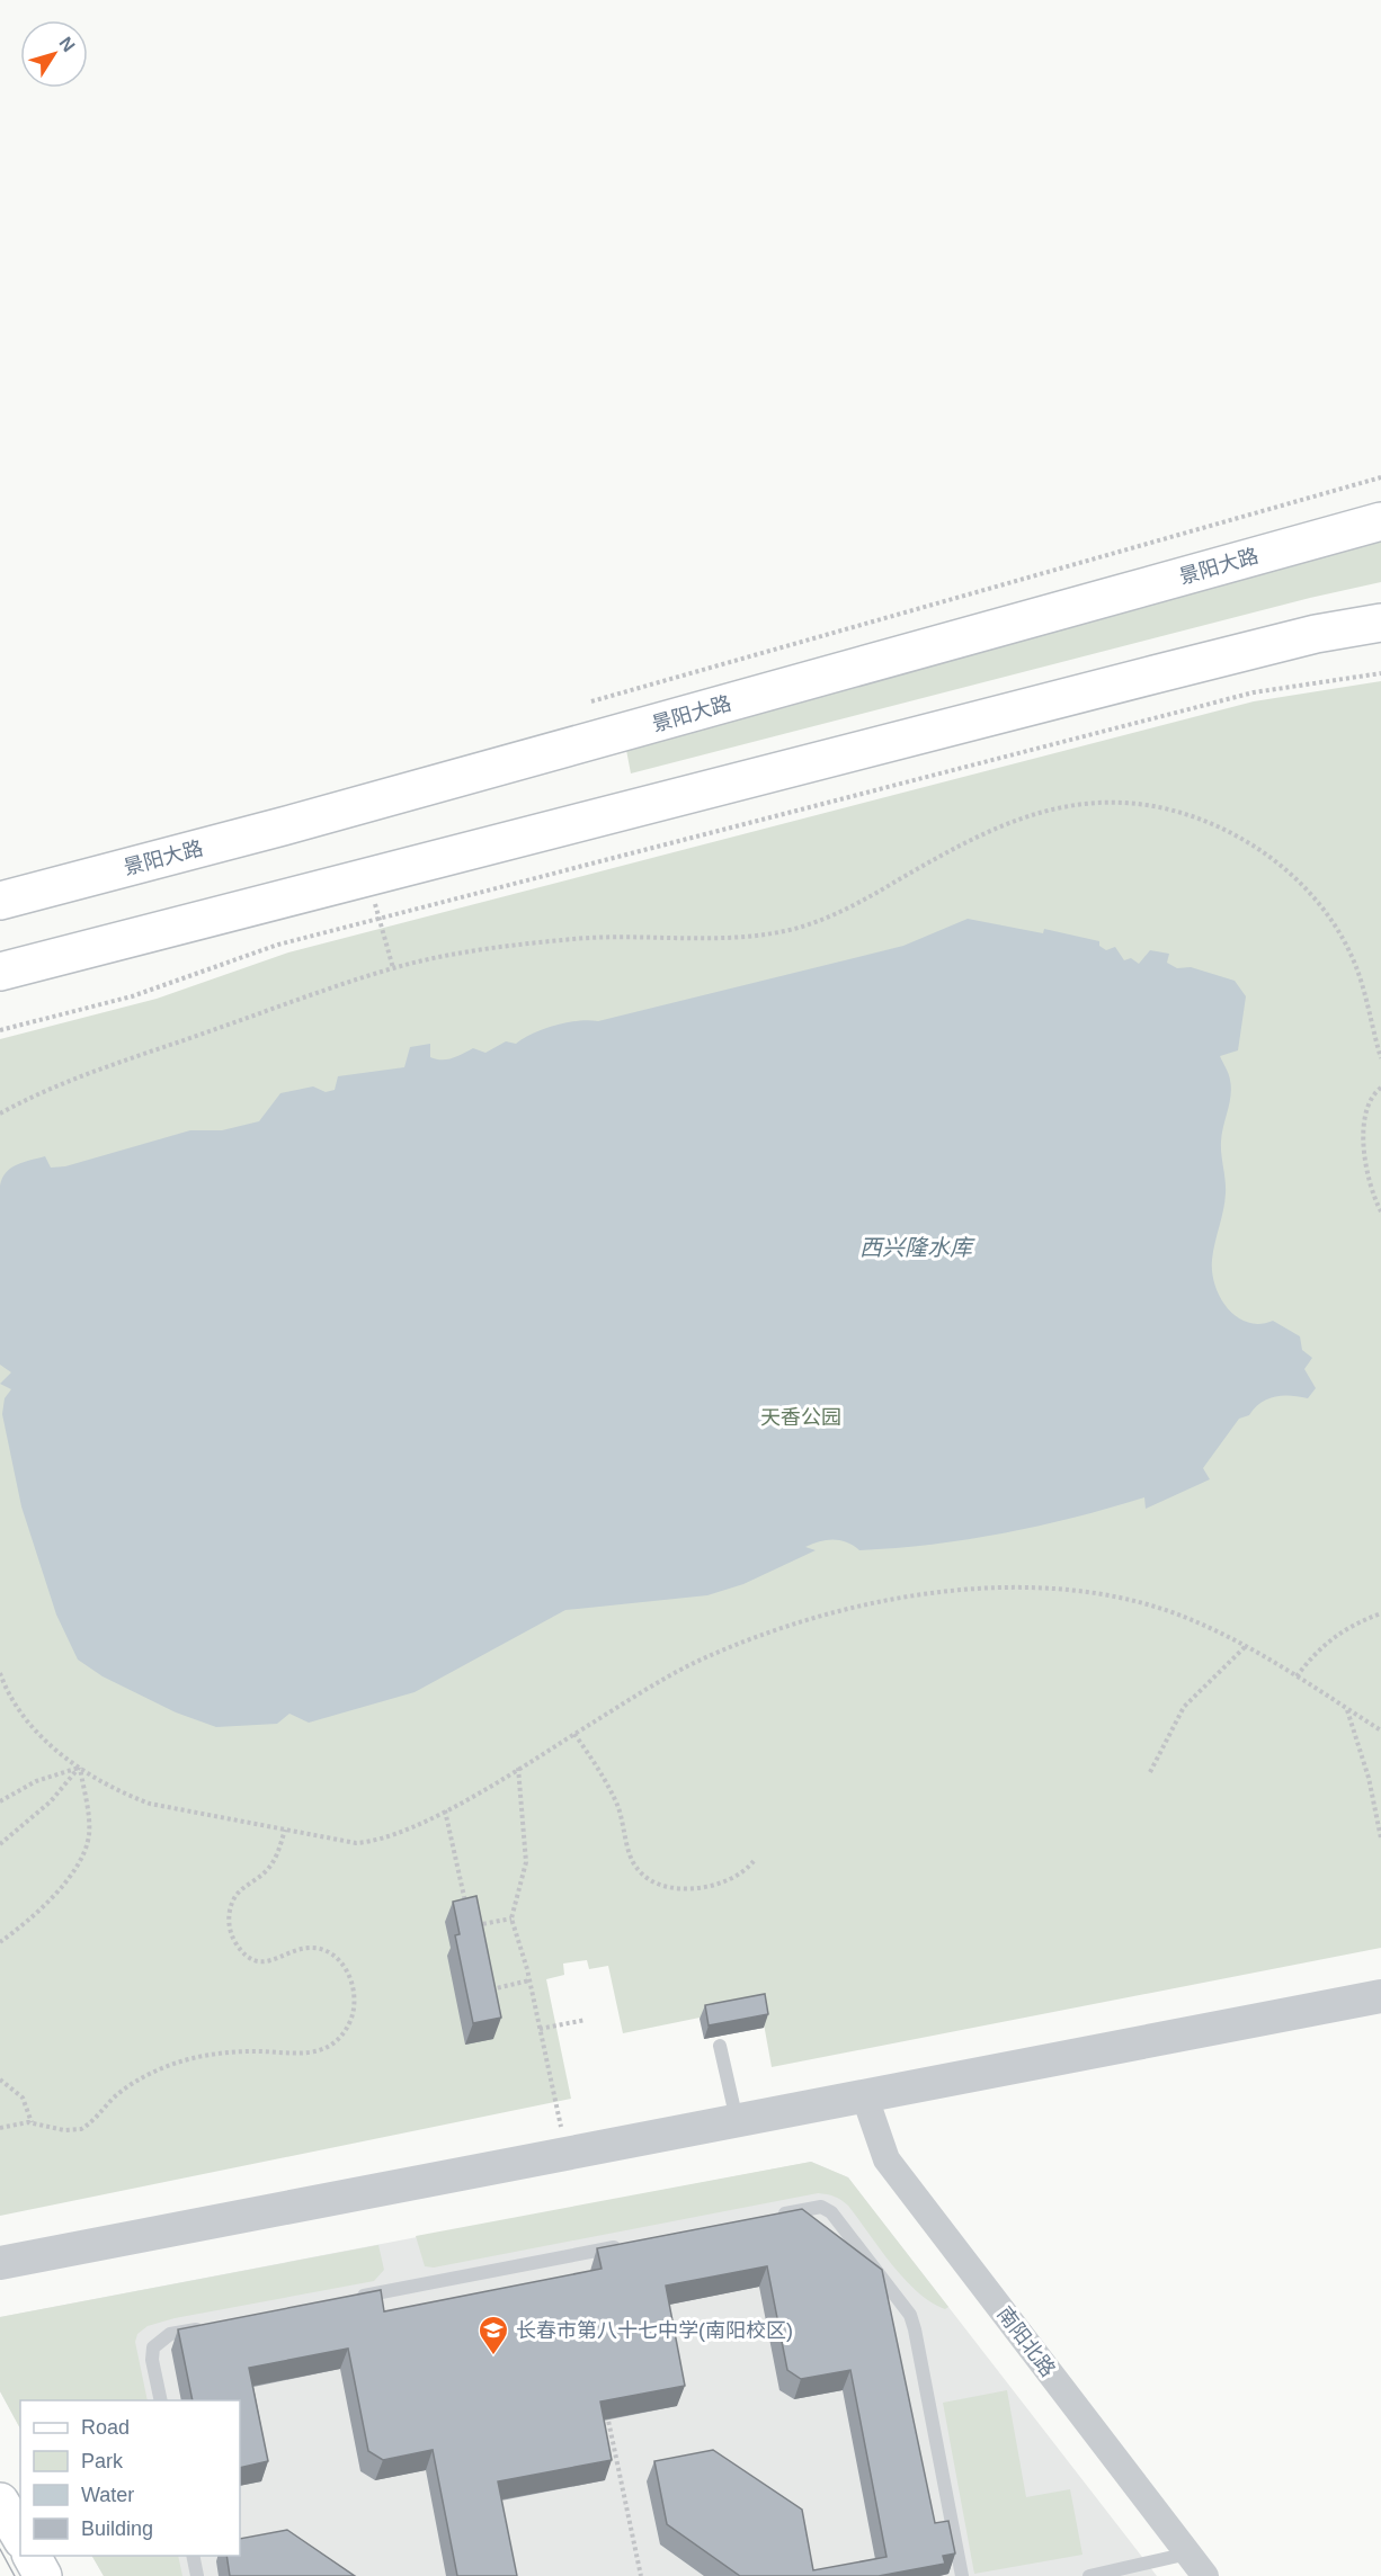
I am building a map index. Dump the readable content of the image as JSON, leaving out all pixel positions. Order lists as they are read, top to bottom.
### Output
{
  "streets": {
    "main road": ["景阳大路"],
    "street": ["南阳北路"]
  },
  "water": ["西兴隆水库"],
  "parks": ["天香公园"],
  "places": {
    "school or university": ["长春市第八十七中学(南阳校区)"]
  },
  "legend": [
    "Road",
    "Park",
    "Water",
    "Building"
  ],
  "north": "top right"
}
